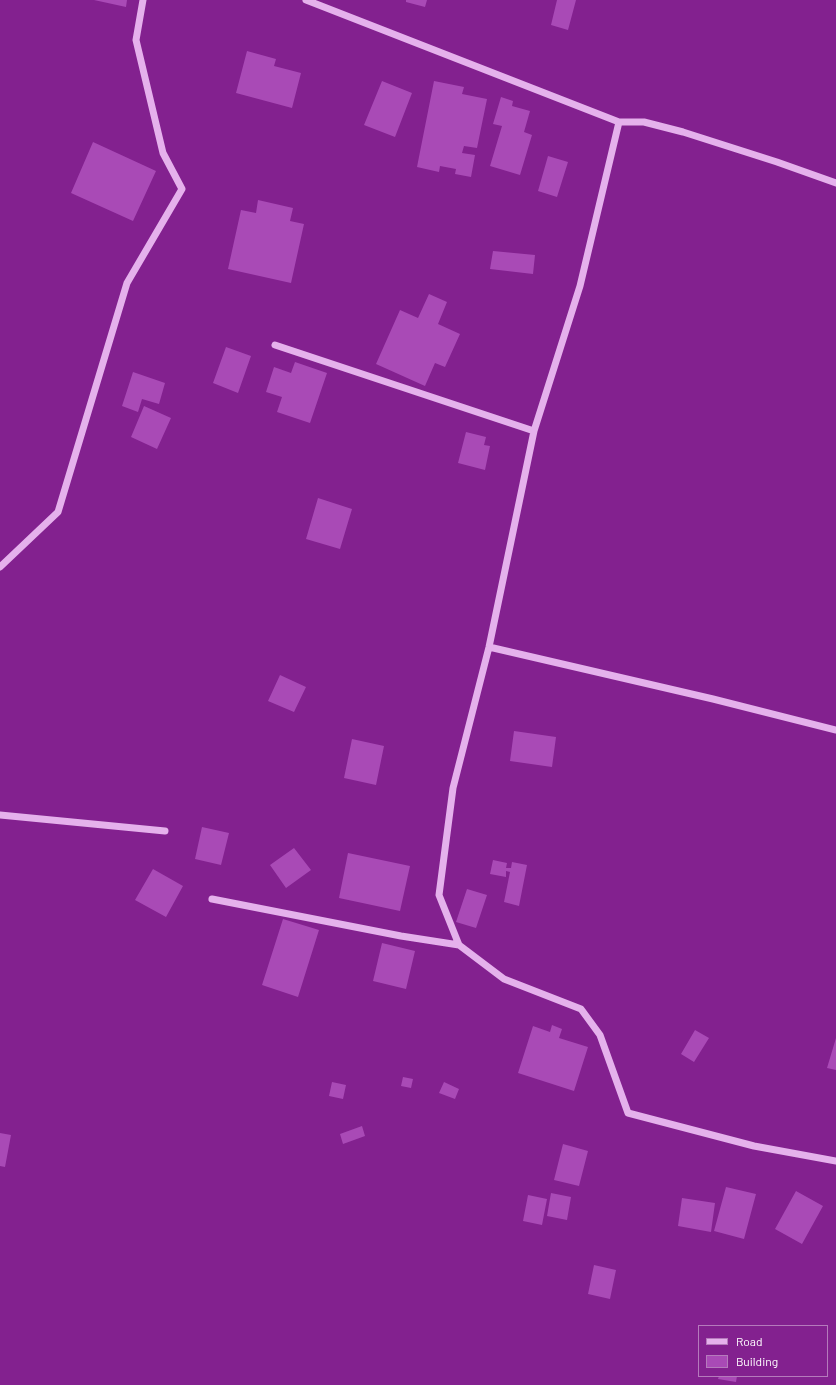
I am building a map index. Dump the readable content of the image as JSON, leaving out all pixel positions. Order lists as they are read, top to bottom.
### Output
{
  "legend": ["Road", "Building"]
}
